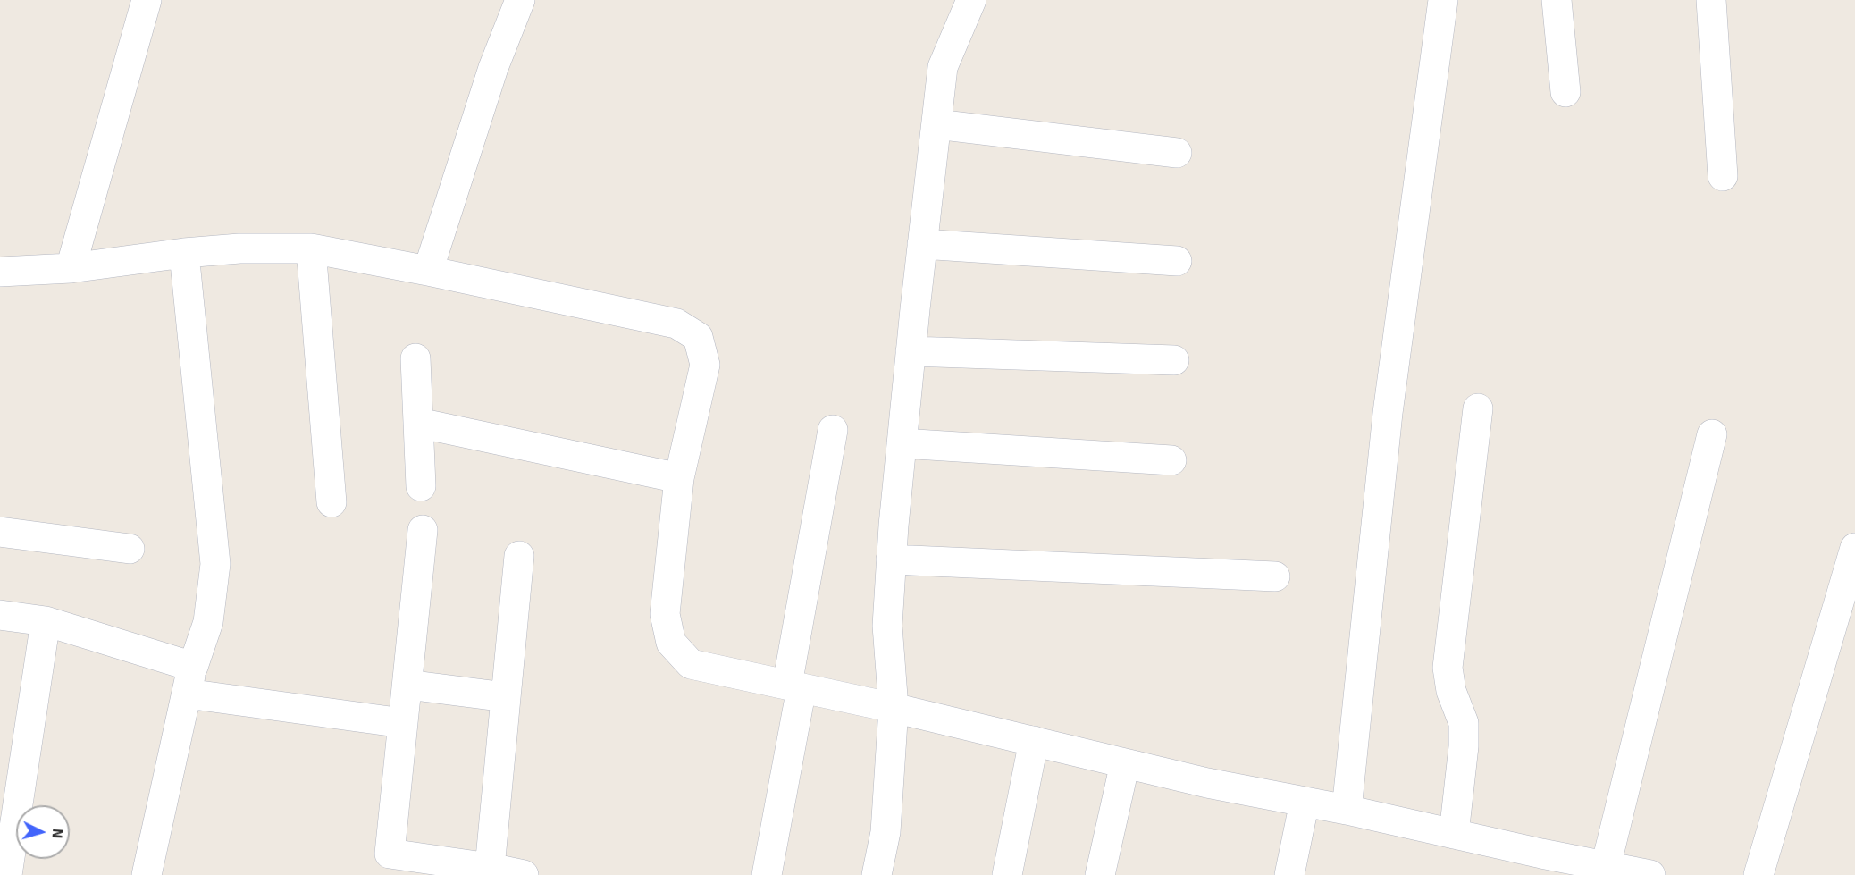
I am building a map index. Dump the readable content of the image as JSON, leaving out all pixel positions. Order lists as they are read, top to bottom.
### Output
{
  "north": "right"
}
